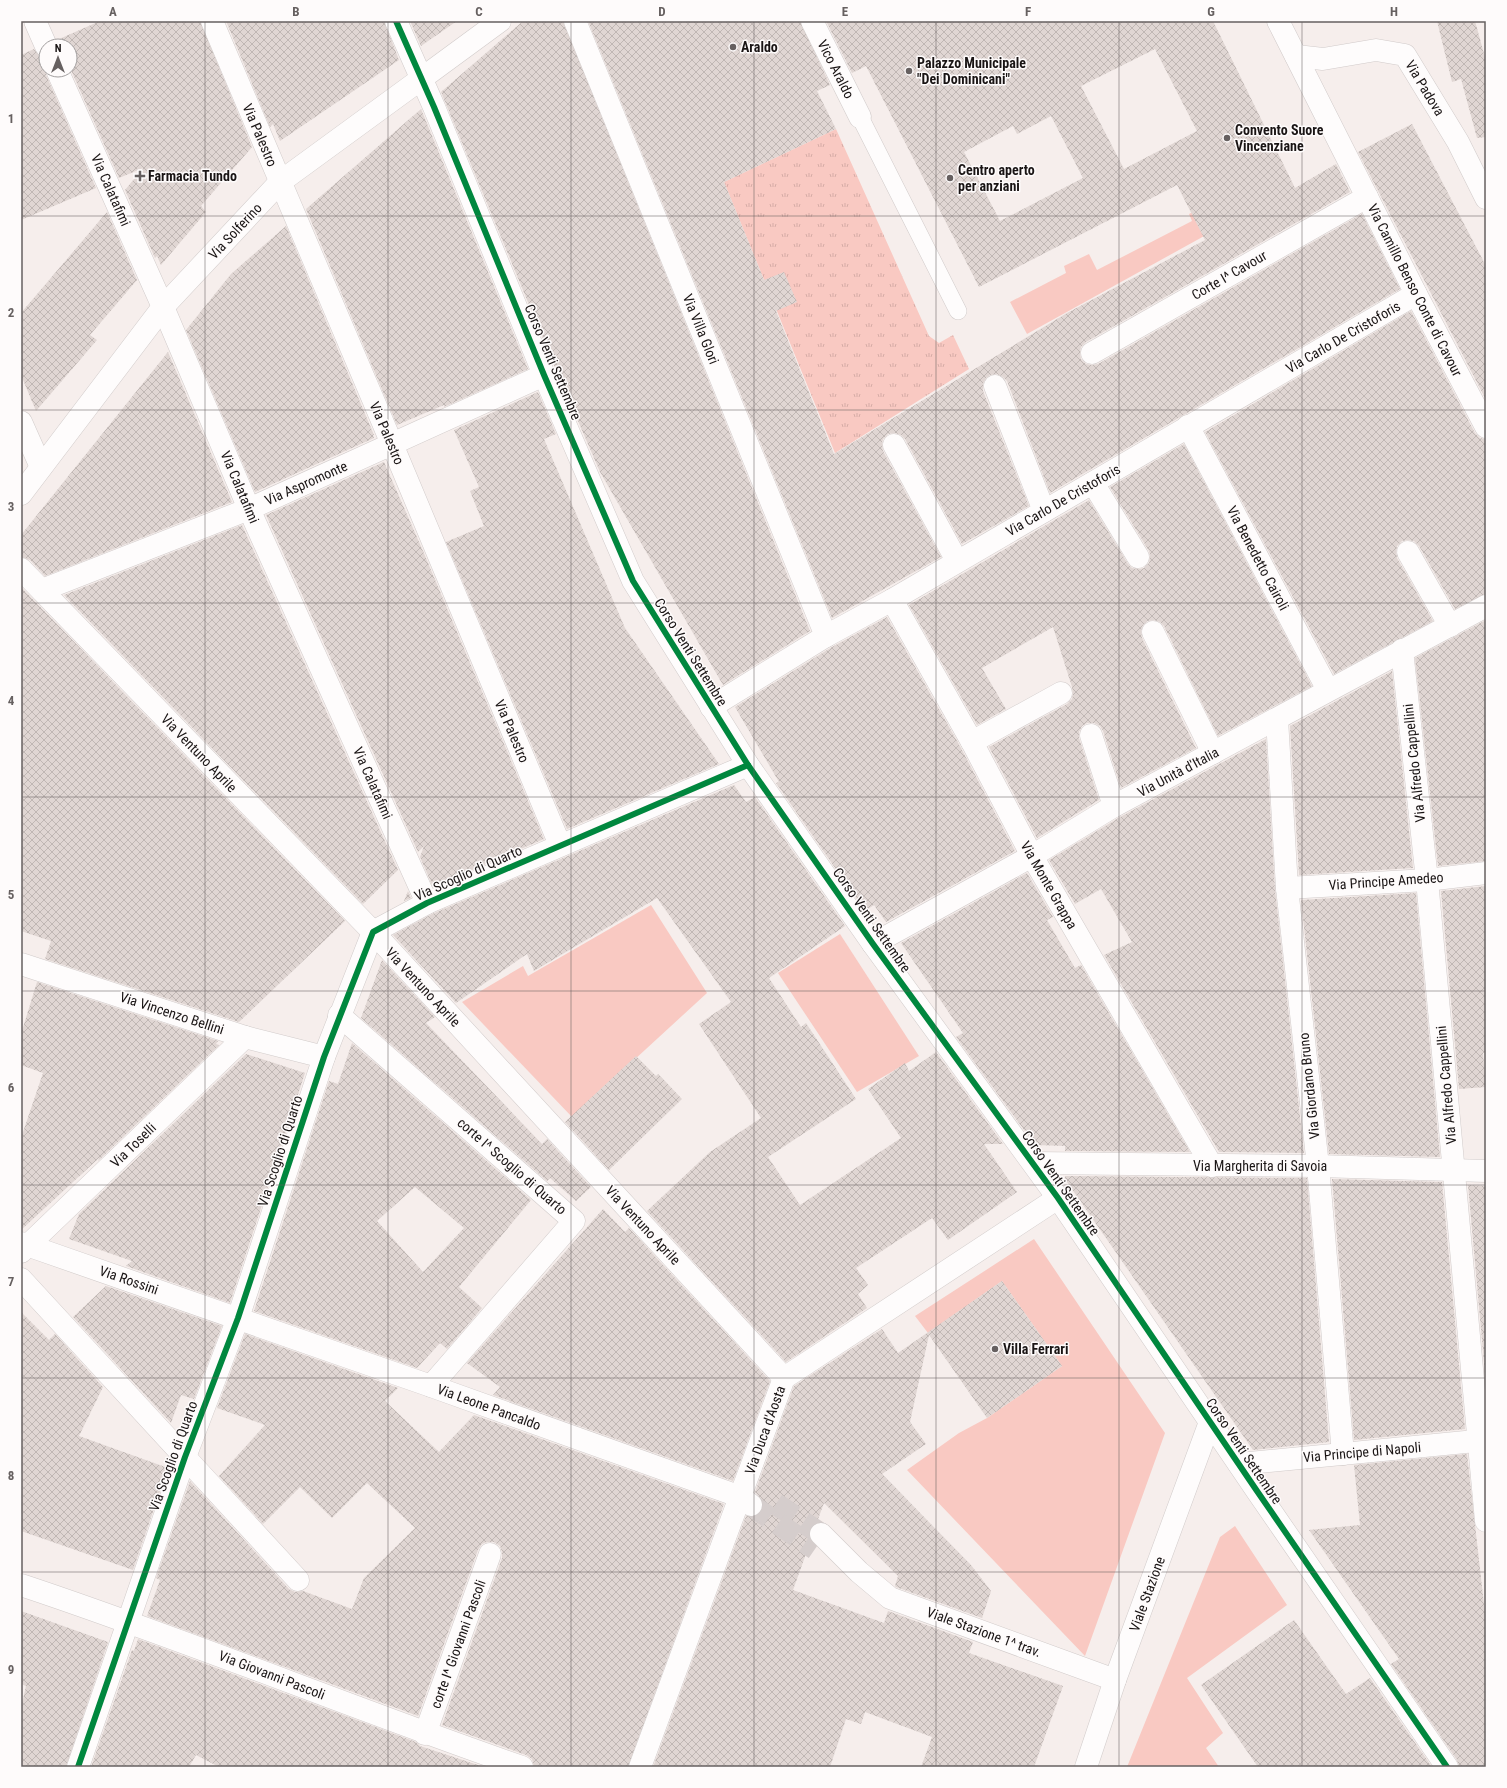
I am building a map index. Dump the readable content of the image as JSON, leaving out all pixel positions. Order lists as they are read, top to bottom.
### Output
{
  "streets": {
    "street": [
      "Vico Araldo",
      "Via Padova",
      "Via Palestro",
      "Via Calatafimi",
      "Via Solferino",
      "Corte I^ Cavour",
      "Via Camillo Benso Conte di Cavour",
      "Via Villa Glori",
      "Via Carlo De Cristoforis",
      "Corso Venti Settembre",
      "Via Aspromonte",
      "Via Benedetto Cairoli",
      "Via Ventuno Aprile",
      "Via Alfredo Cappellini",
      "Via Unità d'Italia",
      "Via Scoglio di Quarto",
      "Via Principe Amedeo",
      "Via Monte Grappa",
      "Via Vincenzo Bellini",
      "Via Giordano Bruno",
      "Via Toselli",
      "corte I^ Scoglio di Quarto",
      "Via Margherita di Savoia",
      "Via Rossini",
      "Via Leone Pancaldo",
      "Via Duca d'Aosta",
      "Via Principe di Napoli",
      "Viale Stazione",
      "Viale Stazione 1^ trav.",
      "corte I^ Giovanni Pascoli",
      "Via Giovanni Pascoli"
    ]
  },
  "crossings": [
    ["Via Padova", "Via Camillo Benso Conte di Cavour"],
    ["Via Palestro", "Via Solferino"],
    ["Via Palestro", "Via Aspromonte"],
    ["Via Palestro", "Via Scoglio di Quarto"],
    ["Via Calatafimi", "Via Solferino"],
    ["Via Calatafimi", "Via Aspromonte"],
    ["Via Calatafimi", "Via Scoglio di Quarto"],
    ["Via Solferino", "Corso Venti Settembre"],
    ["Corte I^ Cavour", "Via Camillo Benso Conte di Cavour"],
    ["Via Camillo Benso Conte di Cavour", "Via Carlo De Cristoforis"],
    ["Via Villa Glori", "Via Carlo De Cristoforis"],
    ["Via Carlo De Cristoforis", "Corso Venti Settembre"],
    ["Via Carlo De Cristoforis", "Via Benedetto Cairoli"],
    ["Via Carlo De Cristoforis", "Via Monte Grappa"],
    ["Corso Venti Settembre", "Via Aspromonte"],
    ["Corso Venti Settembre", "Via Unità d'Italia"],
    ["Corso Venti Settembre", "Via Scoglio di Quarto"],
    ["Corso Venti Settembre", "Via Margherita di Savoia"],
    ["Corso Venti Settembre", "Via Duca d'Aosta"],
    ["Corso Venti Settembre", "Via Principe di Napoli"],
    ["Corso Venti Settembre", "Viale Stazione"],
    ["Via Aspromonte", "Via Ventuno Aprile"],
    ["Via Benedetto Cairoli", "Via Unità d'Italia"],
    ["Via Ventuno Aprile", "Via Scoglio di Quarto"],
    ["Via Ventuno Aprile", "Via Duca d'Aosta"],
    ["Via Alfredo Cappellini", "Via Unità d'Italia"],
    ["Via Alfredo Cappellini", "Via Principe Amedeo"],
    ["Via Alfredo Cappellini", "Via Margherita di Savoia"],
    ["Via Alfredo Cappellini", "Via Principe di Napoli"],
    ["Via Unità d'Italia", "Via Monte Grappa"],
    ["Via Unità d'Italia", "Via Giordano Bruno"],
    ["Via Scoglio di Quarto", "Via Vincenzo Bellini"],
    ["Via Scoglio di Quarto", "corte I^ Scoglio di Quarto"],
    ["Via Scoglio di Quarto", "Via Rossini"],
    ["Via Scoglio di Quarto", "Via Leone Pancaldo"],
    ["Via Scoglio di Quarto", "Via Giovanni Pascoli"],
    ["Via Principe Amedeo", "Via Giordano Bruno"],
    ["Via Monte Grappa", "Via Margherita di Savoia"],
    ["Via Vincenzo Bellini", "Via Toselli"],
    ["Via Giordano Bruno", "Via Margherita di Savoia"],
    ["Via Giordano Bruno", "Via Principe di Napoli"],
    ["Via Toselli", "Via Rossini"],
    ["corte I^ Scoglio di Quarto", "Via Leone Pancaldo"],
    ["Via Rossini", "Via Leone Pancaldo"],
    ["Via Leone Pancaldo", "Via Duca d'Aosta"],
    ["Viale Stazione", "Viale Stazione 1^ trav."],
    ["corte I^ Giovanni Pascoli", "Via Giovanni Pascoli"]
  ],
  "places": {
    "other": [
      "Araldo",
      "Palazzo Municipale \"Dei Dominicani\"",
      "Convento Suore Vincenziane",
      "Centro aperto per anziani",
      "Villa Ferrari"
    ],
    "health": ["Farmacia Tundo"]
  },
  "north": "top",
  "grid": {
    "columns": [
      "A",
      "B",
      "C",
      "D",
      "E",
      "F",
      "G",
      "H"
    ],
    "rows": [
      "1",
      "2",
      "3",
      "4",
      "5",
      "6",
      "7",
      "8",
      "9"
    ]
  }
}
